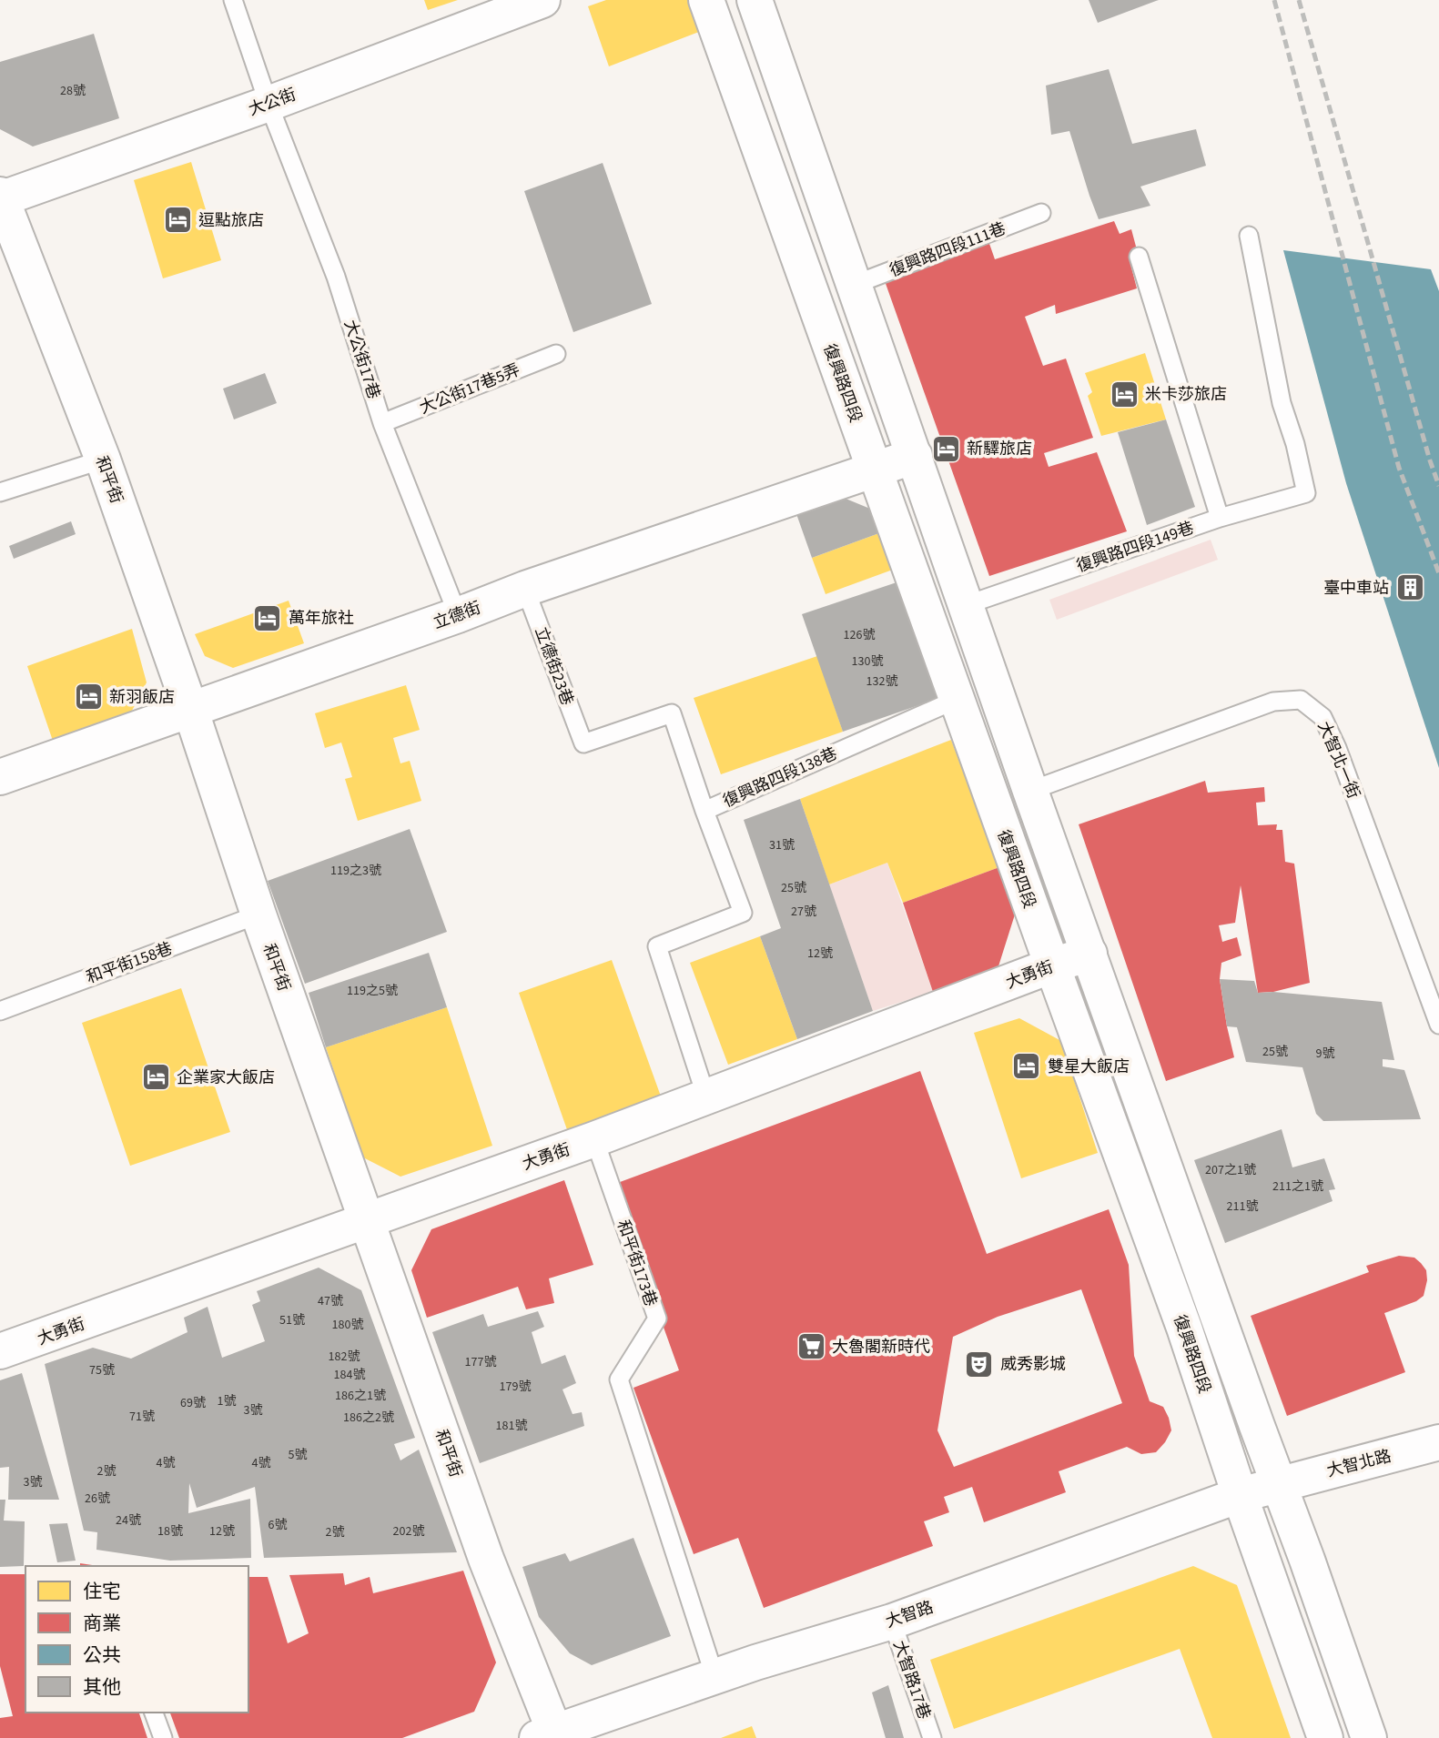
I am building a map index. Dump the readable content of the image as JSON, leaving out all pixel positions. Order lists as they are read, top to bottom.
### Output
{
  "streets": {
    "street": [
      "大公街",
      "復興路四段",
      "和平街",
      "立德街",
      "大勇街",
      "大智北路",
      "大智路"
    ],
    "lane": [
      "復興路四段111巷",
      "大公街17巷",
      "大公街17巷5弄",
      "復興路四段149巷",
      "立德街23巷",
      "大智北一街",
      "復興路四段138巷",
      "和平街158巷",
      "和平街173巷",
      "大智路17巷"
    ]
  },
  "crossings": [
    ["大公街", "大公街17巷"],
    ["大公街", "和平街"],
    ["大公街17巷", "大公街17巷5弄"],
    ["大公街17巷", "立德街"],
    ["復興路四段", "立德街"],
    ["復興路四段", "復興路四段138巷"],
    ["復興路四段", "大勇街"],
    ["復興路四段", "大智路"],
    ["和平街", "立德街"],
    ["和平街", "和平街158巷"],
    ["和平街", "大勇街"],
    ["和平街", "大智路"],
    ["立德街", "立德街23巷"],
    ["立德街23巷", "復興路四段138巷"],
    ["復興路四段138巷", "大勇街"],
    ["大勇街", "和平街173巷"],
    ["和平街173巷", "大智路"],
    ["大智北路", "大智路"],
    ["大智路", "大智路17巷"]
  ],
  "places": {
    "hotel": [
      "逗點旅店",
      "米卡莎旅店",
      "新驛旅店",
      "萬年旅社",
      "新羽飯店",
      "雙星大飯店",
      "企業家大飯店"
    ],
    "building": ["臺中車站"],
    "supermarket": ["大魯閣新時代"],
    "theatre": ["威秀影城"]
  },
  "house_numbers": [
    "28號",
    "126號",
    "130號",
    "132號",
    "31號",
    "119之3號",
    "25號",
    "27號",
    "12號",
    "119之5號",
    "25號",
    "9號",
    "207之1號",
    "211之1號",
    "211號",
    "47號",
    "51號",
    "180號",
    "182號",
    "177號",
    "75號",
    "184號",
    "179號",
    "186之1號",
    "1號",
    "69號",
    "3號",
    "71號",
    "186之2號",
    "181號",
    "5號",
    "4號",
    "4號",
    "2號",
    "3號",
    "26號",
    "24號",
    "6號",
    "18號",
    "12號",
    "202號",
    "2號"
  ],
  "legend": [
    "住宅",
    "商業",
    "公共",
    "其他"
  ]
}
